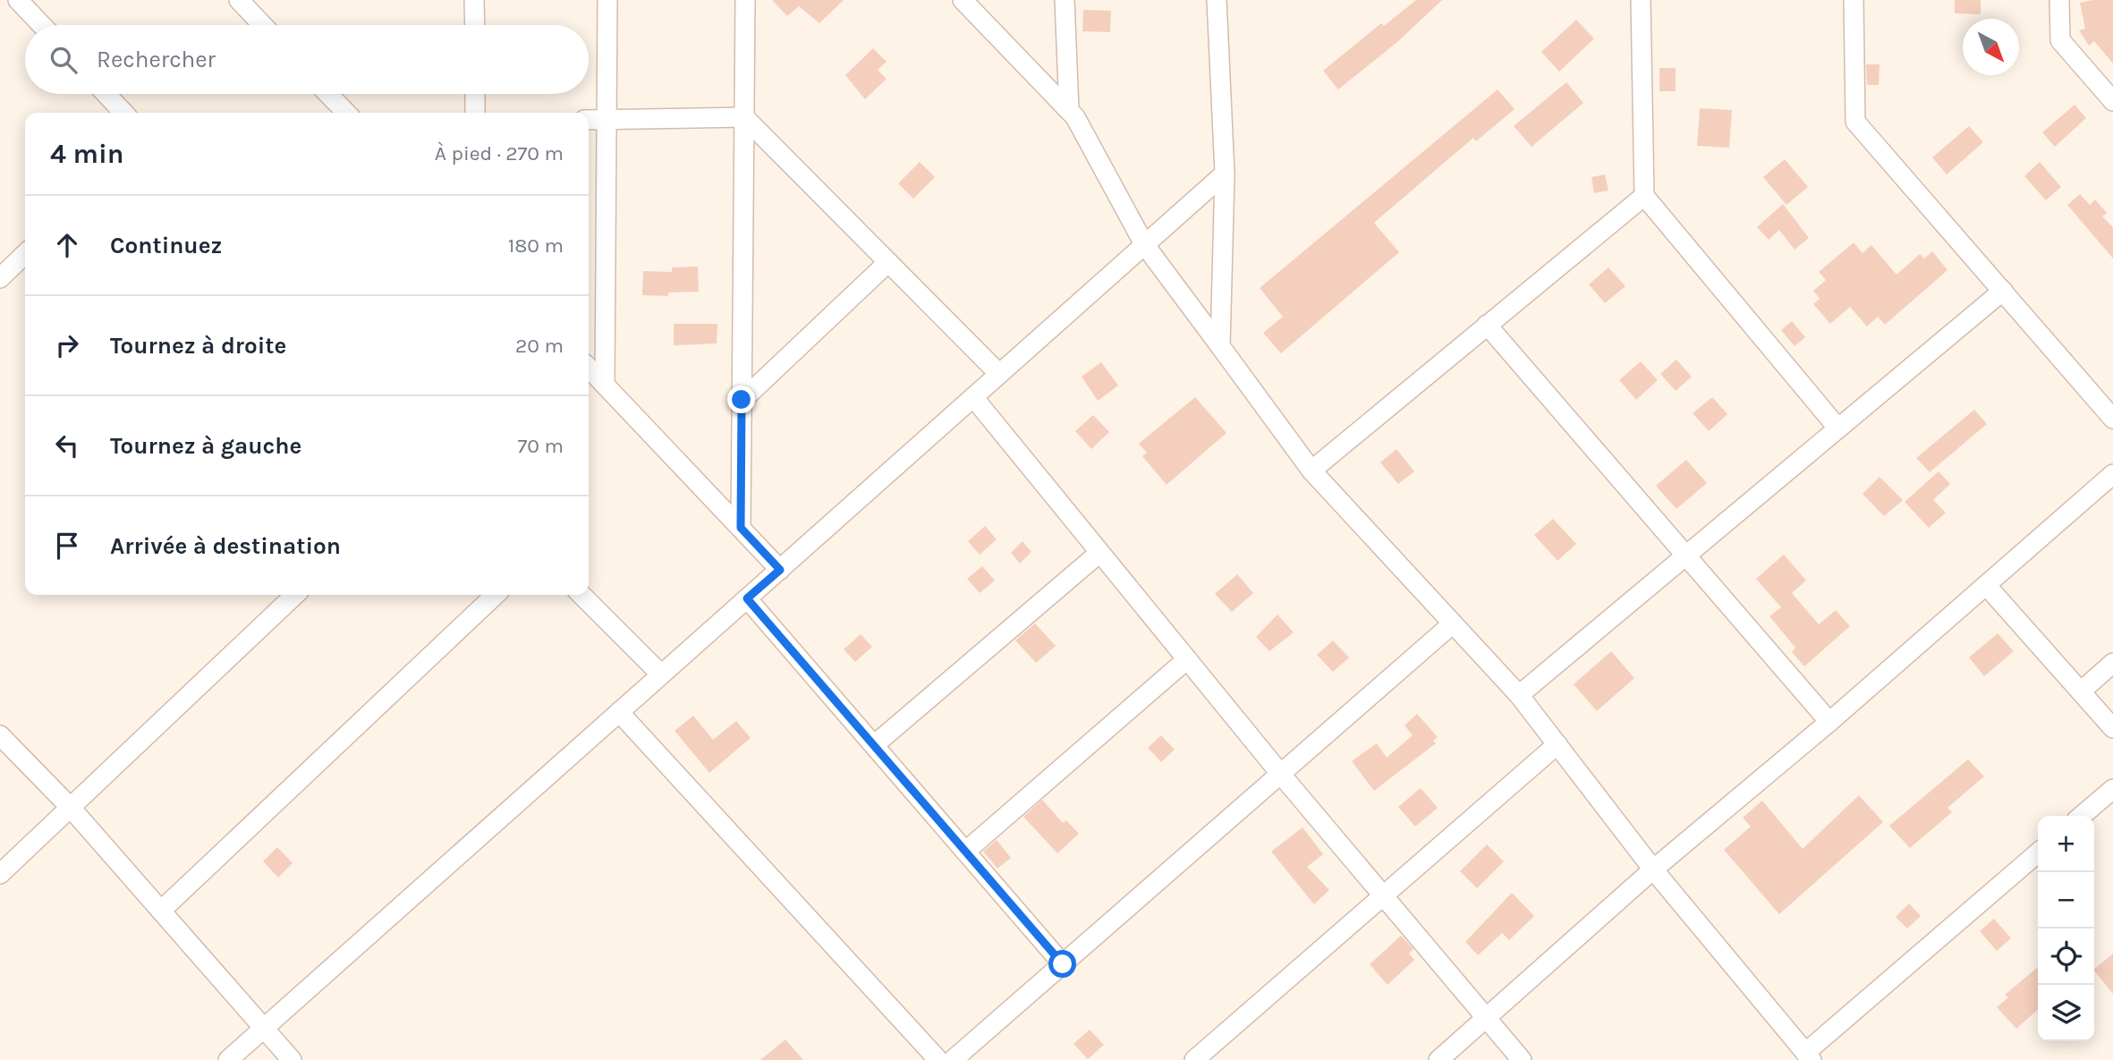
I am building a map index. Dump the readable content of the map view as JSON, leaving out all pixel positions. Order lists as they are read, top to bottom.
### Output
{
  "north": "bottom right",
  "page": {
    "search": "Rechercher",
    "heading": ["4 min", "À pied · 270 m"],
    "list": [
      ["Continuez", "180 m"],
      ["Tournez à droite", "20 m"],
      ["Tournez à gauche", "70 m"],
      "Arrivée à destination"
    ],
    "map_buttons": ["+", "−"]
  }
}
